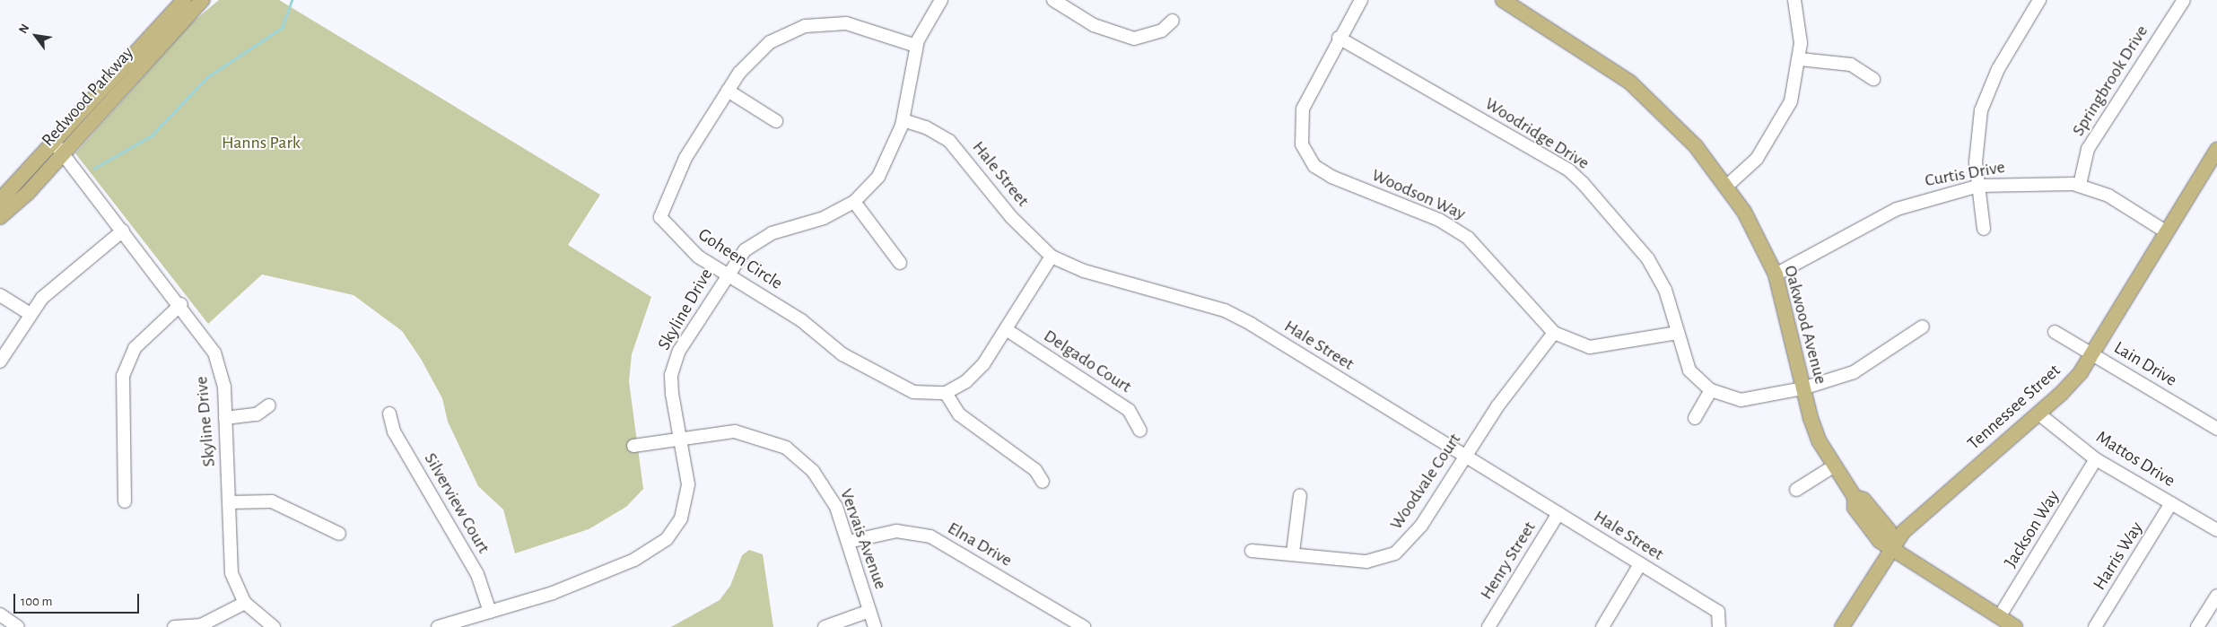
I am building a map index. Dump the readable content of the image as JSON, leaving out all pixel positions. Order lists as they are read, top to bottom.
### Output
{
  "streets": {
    "main road": ["Redwood Parkway", "Oakwood Avenue", "Tennessee Street"],
    "street": [
      "Springbrook Drive",
      "Woodridge Drive",
      "Hale Street",
      "Curtis Drive",
      "Woodson Way",
      "Goheen Circle",
      "Skyline Drive",
      "Delgado Court",
      "Lain Drive",
      "Mattos Drive",
      "Woodvale Court",
      "Silverview Court",
      "Jackson Way",
      "Vervais Avenue",
      "Elna Drive",
      "Harris Way",
      "Henry Street"
    ]
  },
  "crossings": [
    ["Springbrook Drive", "Curtis Drive"],
    ["Redwood Parkway", "Skyline Drive"],
    ["Woodridge Drive", "Woodson Way"],
    ["Woodridge Drive", "Oakwood Avenue"],
    ["Hale Street", "Skyline Drive"],
    ["Hale Street", "Woodvale Court"],
    ["Hale Street", "Henry Street"],
    ["Curtis Drive", "Oakwood Avenue"],
    ["Curtis Drive", "Tennessee Street"],
    ["Woodson Way", "Woodvale Court"],
    ["Goheen Circle", "Skyline Drive"],
    ["Skyline Drive", "Silverview Court"],
    ["Skyline Drive", "Vervais Avenue"],
    ["Oakwood Avenue", "Tennessee Street"],
    ["Oakwood Avenue", "Jackson Way"],
    ["Lain Drive", "Tennessee Street"],
    ["Tennessee Street", "Mattos Drive"],
    ["Mattos Drive", "Jackson Way"],
    ["Mattos Drive", "Harris Way"],
    ["Vervais Avenue", "Elna Drive"]
  ],
  "parks": ["Hanns Park"],
  "scale_bar": "100 m",
  "north": "top left"
}
